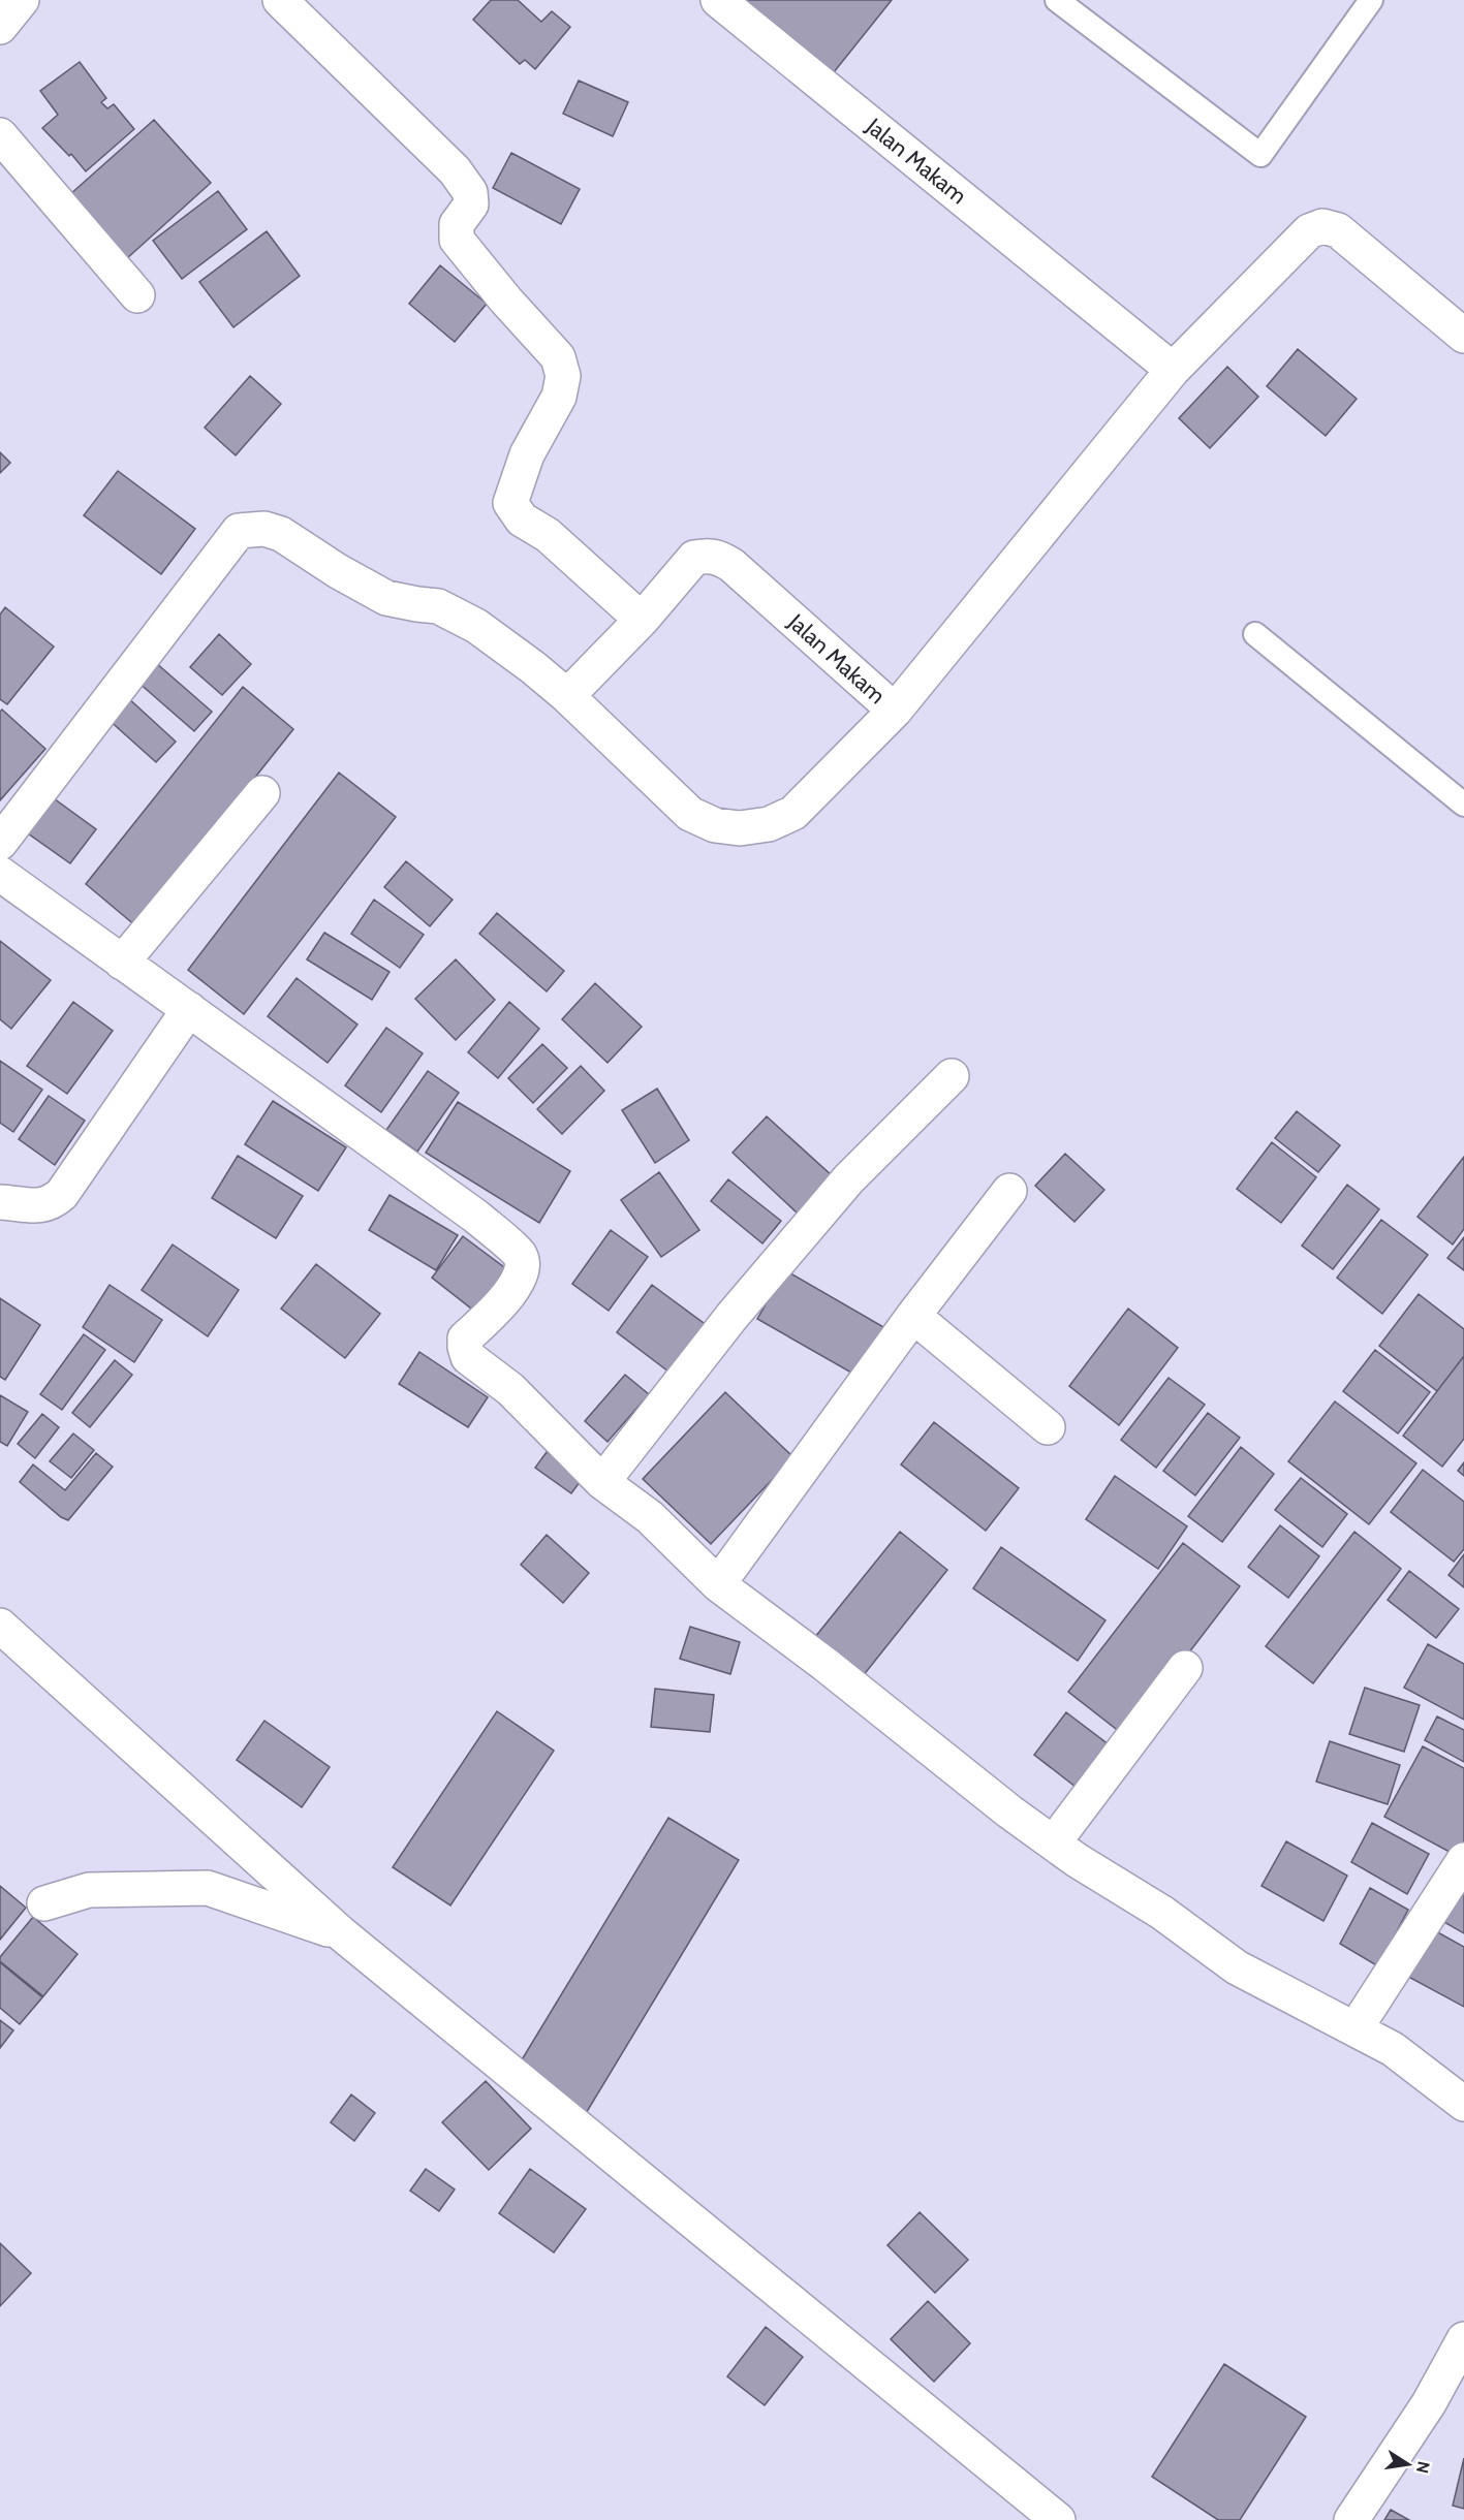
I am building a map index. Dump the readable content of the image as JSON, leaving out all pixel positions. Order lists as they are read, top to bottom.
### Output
{
  "streets": {
    "street": ["Jalan Makam"]
  },
  "north": "right"
}
